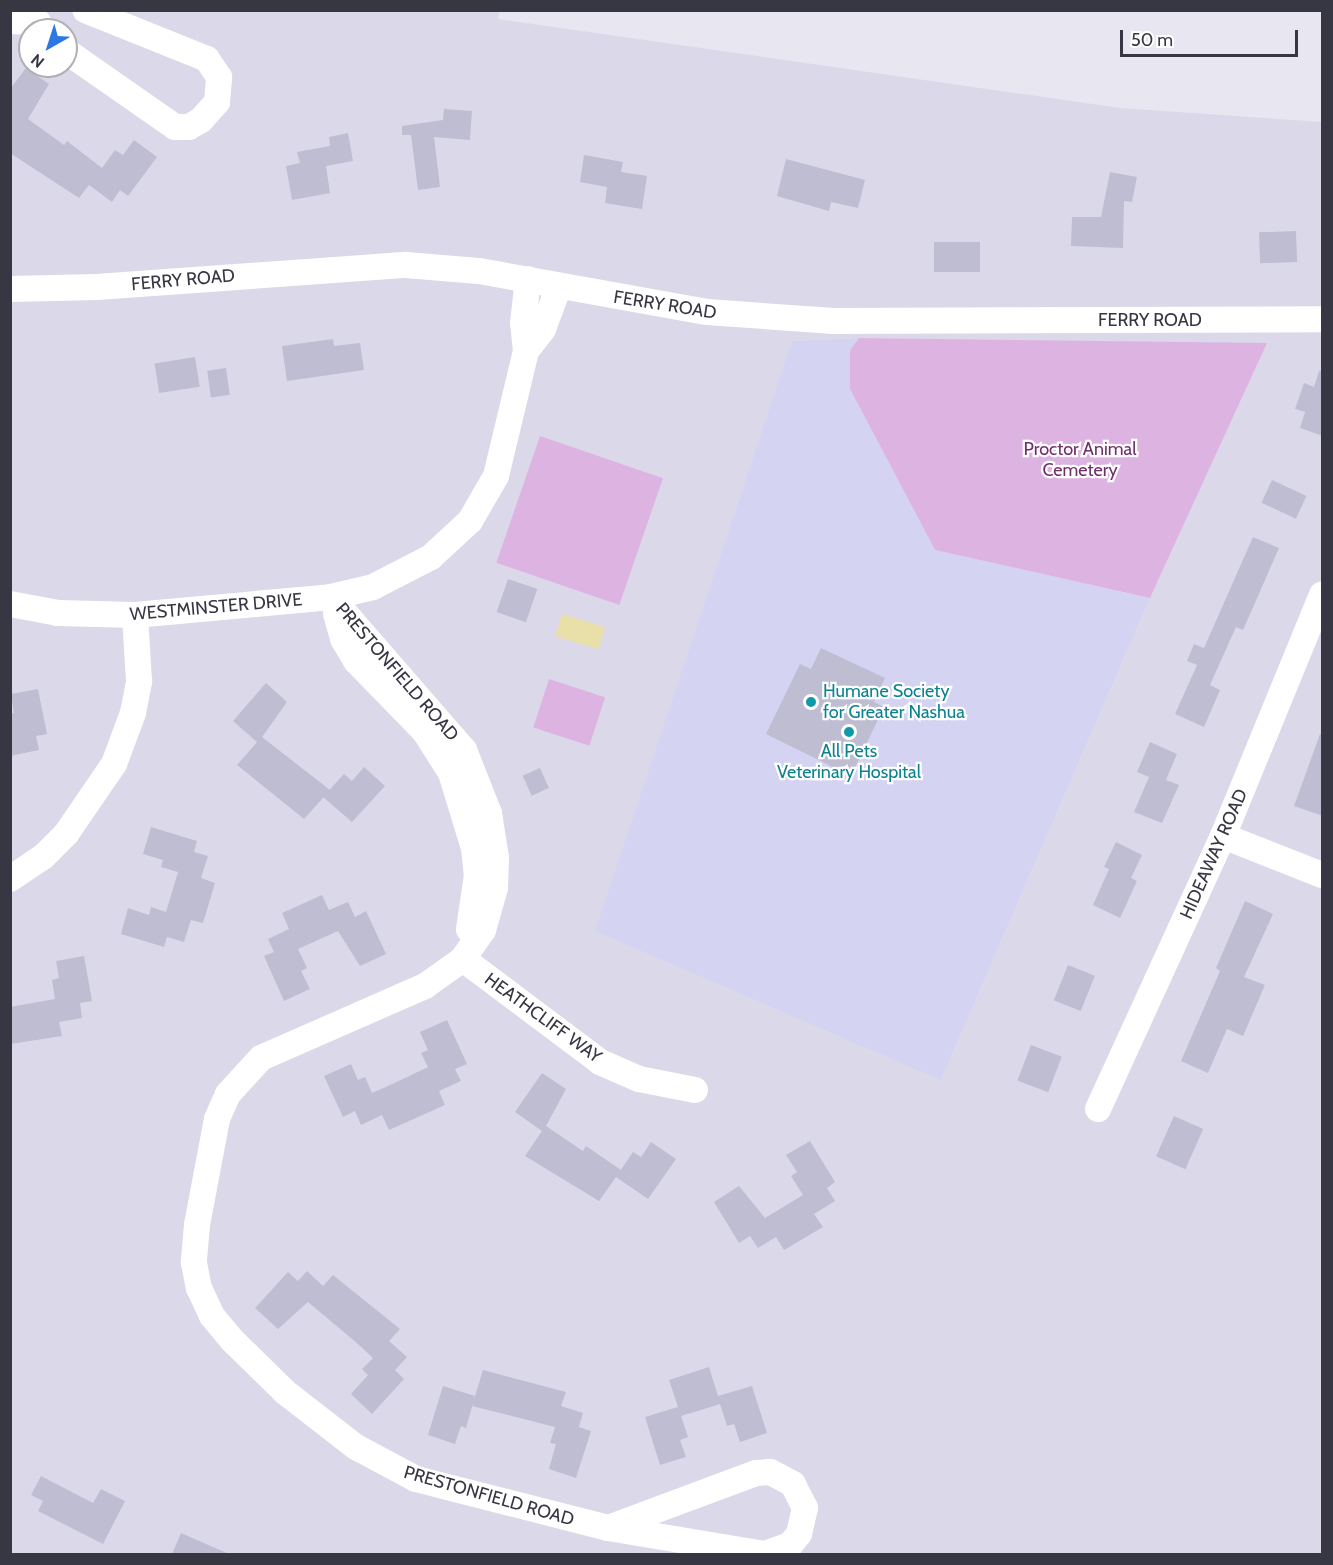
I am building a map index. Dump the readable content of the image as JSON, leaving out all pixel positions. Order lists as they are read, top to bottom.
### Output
{
  "streets": {
    "street": [
      "FERRY ROAD",
      "WESTMINSTER DRIVE",
      "PRESTONFIELD ROAD",
      "HIDEAWAY ROAD",
      "HEATHCLIFF WAY"
    ]
  },
  "crossings": [
    ["FERRY ROAD", "WESTMINSTER DRIVE"],
    ["WESTMINSTER DRIVE", "PRESTONFIELD ROAD"],
    ["PRESTONFIELD ROAD", "HEATHCLIFF WAY"]
  ],
  "parks": ["Proctor Animal Cemetery"],
  "places": ["Humane Society for Greater Nashua", "All Pets Veterinary Hospital"],
  "scale_bar": "50 m",
  "north": "bottom left"
}
